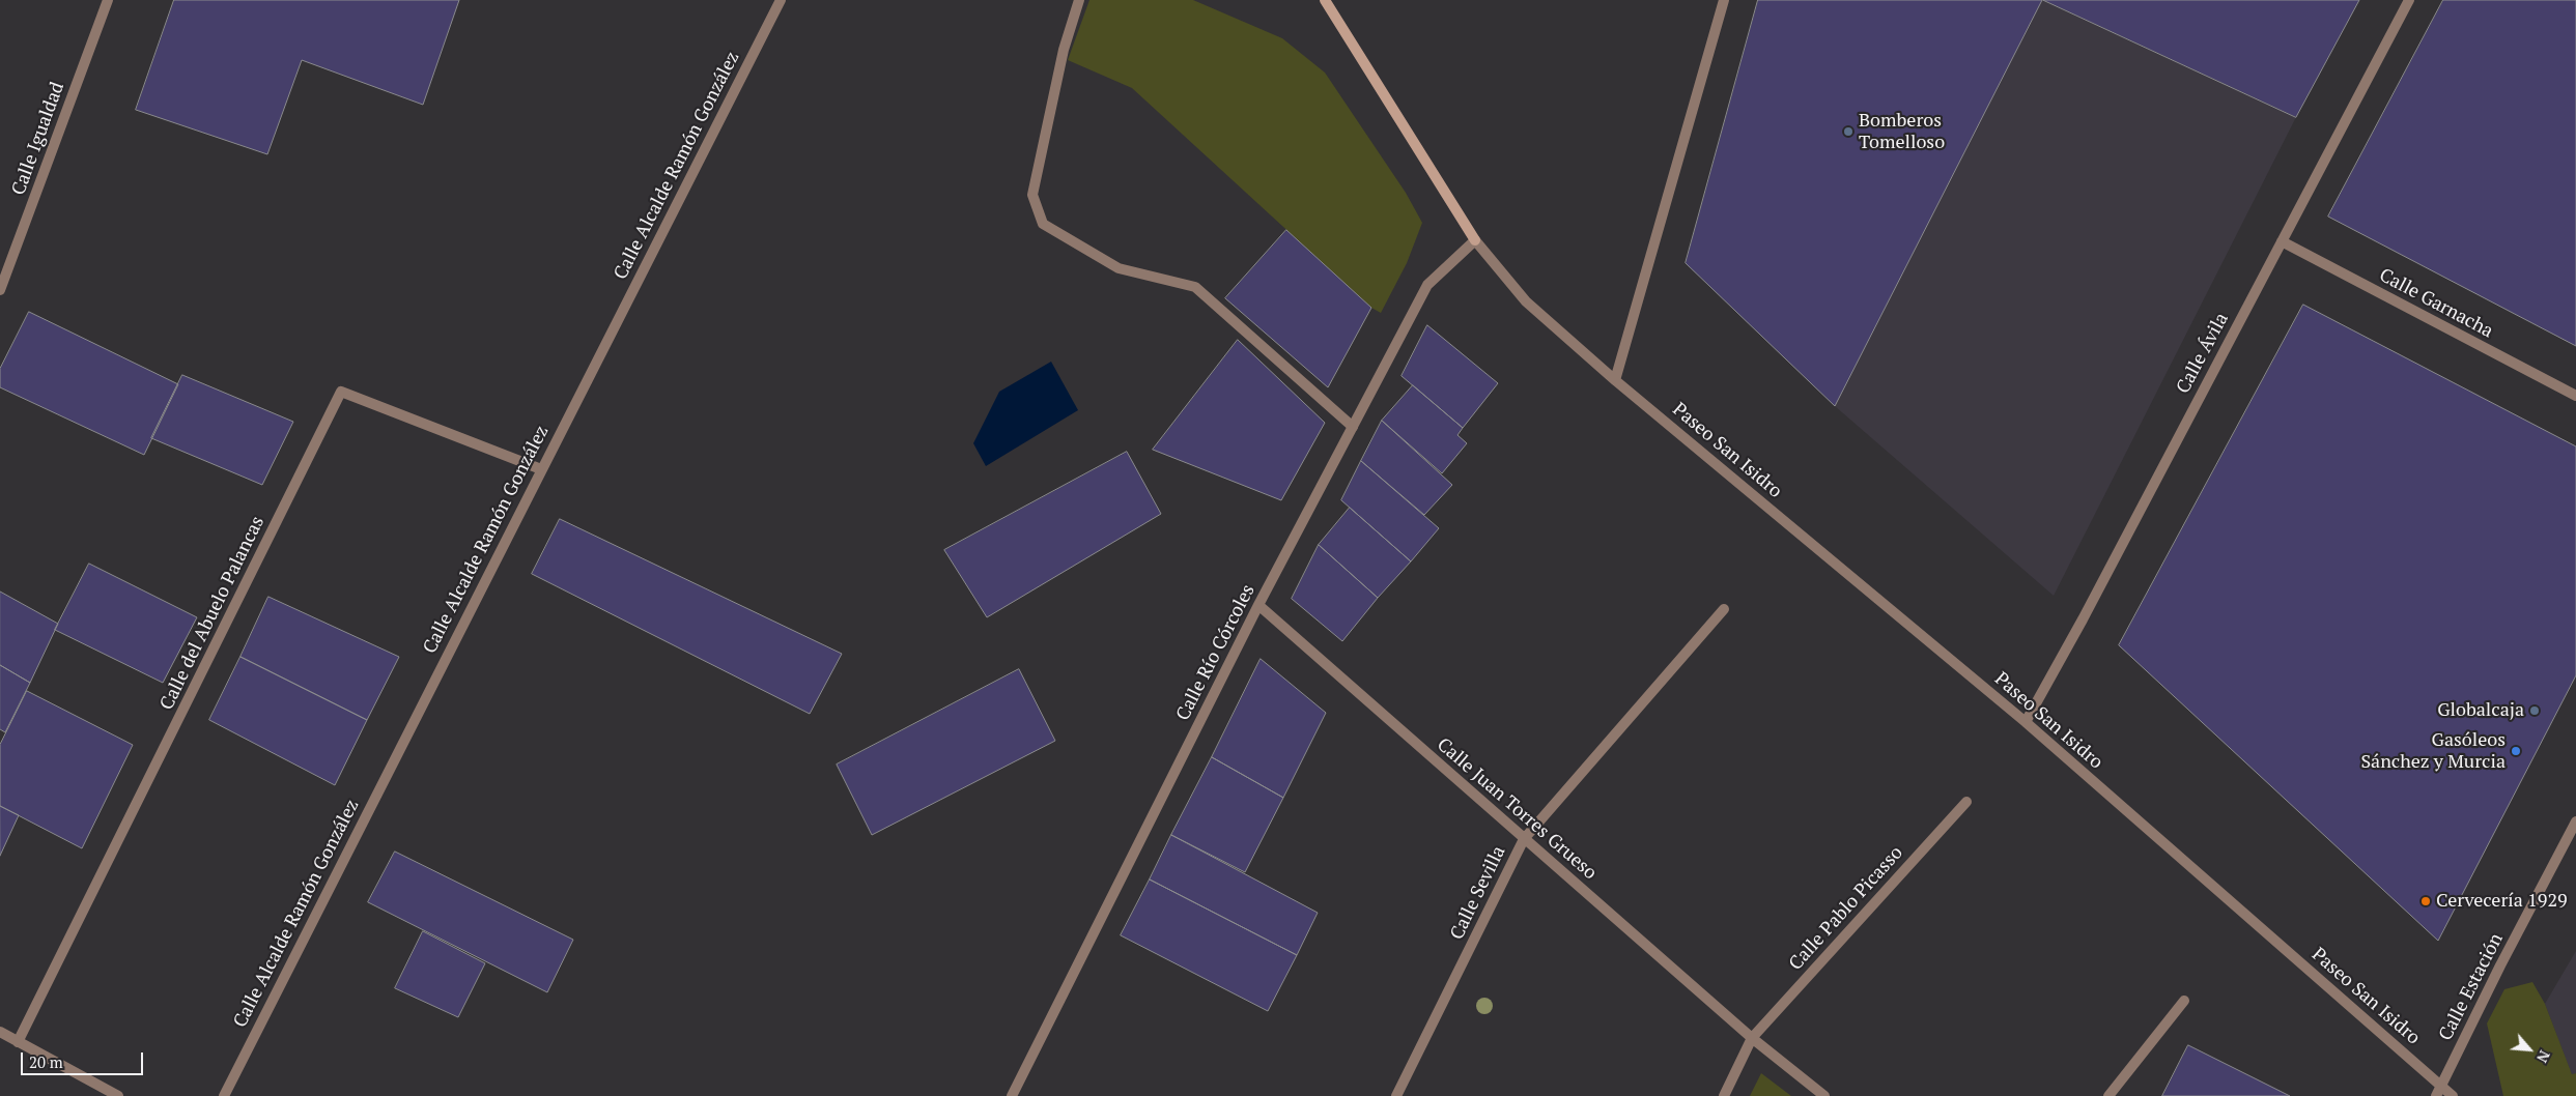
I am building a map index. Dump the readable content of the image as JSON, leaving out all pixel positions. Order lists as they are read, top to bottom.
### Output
{
  "streets": {
    "street": [
      "Calle Igualdad",
      "Calle Alcalde Ramón González",
      "Calle Garnacha",
      "Calle Ávila",
      "Paseo San Isidro",
      "Calle del Abuelo Palancas",
      "Calle Río Córcoles",
      "Calle Juan Torres Grueso",
      "Calle Sevilla",
      "Calle Pablo Picasso",
      "Calle Estación"
    ]
  },
  "crossings": [
    ["Calle Alcalde Ramón González", "Calle del Abuelo Palancas"],
    ["Calle Garnacha", "Calle Ávila"],
    ["Calle Ávila", "Paseo San Isidro"],
    ["Paseo San Isidro", "Calle Río Córcoles"],
    ["Paseo San Isidro", "Calle Estación"],
    ["Calle Río Córcoles", "Calle Juan Torres Grueso"],
    ["Calle Juan Torres Grueso", "Calle Sevilla"],
    ["Calle Juan Torres Grueso", "Calle Pablo Picasso"]
  ],
  "places": [
    "Bomberos Tomelloso",
    "Globalcaja",
    "Gasóleos Sánchez y Murcia",
    "Cervecería 1929"
  ],
  "scale_bar": "20 m",
  "north": "bottom right"
}
